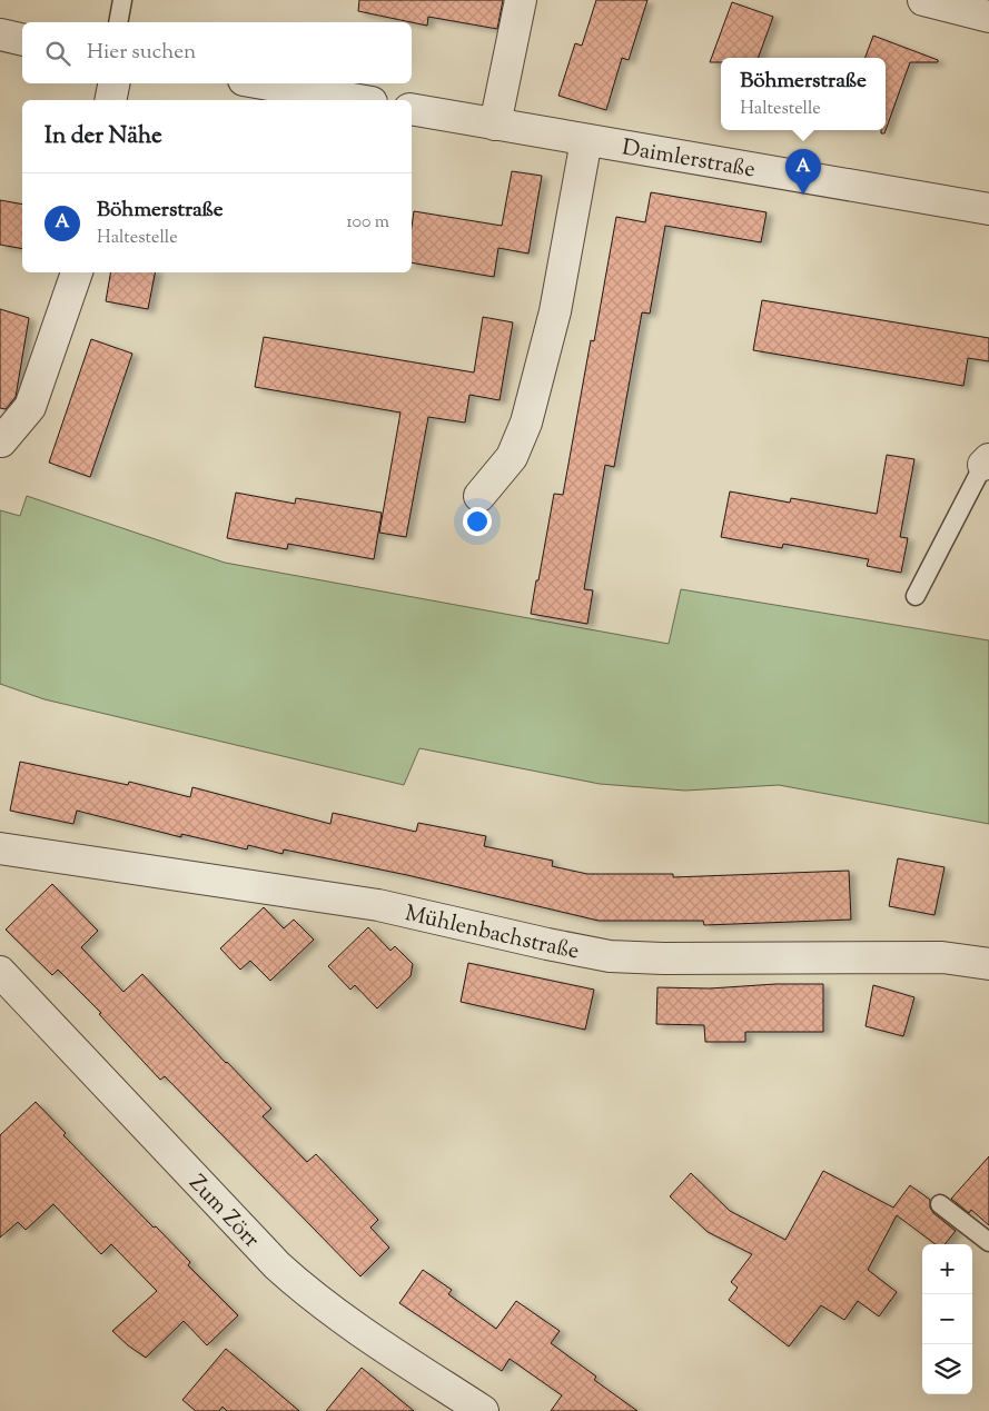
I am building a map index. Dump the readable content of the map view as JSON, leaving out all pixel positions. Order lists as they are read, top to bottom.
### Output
{
  "streets": {
    "street": ["Daimlerstraße", "Mühlenbachstraße", "Zum Zörr"]
  },
  "page": {
    "search": "Hier suchen",
    "popup": ["Böhmerstraße", "Haltestelle"],
    "heading": "In der Nähe",
    "pins": "A",
    "list": [
      {
        "mark": "A",
        "name": "Böhmerstraße",
        "note": "Haltestelle",
        "value": "100 m"
      }
    ],
    "map_buttons": ["+", "−"]
  }
}
